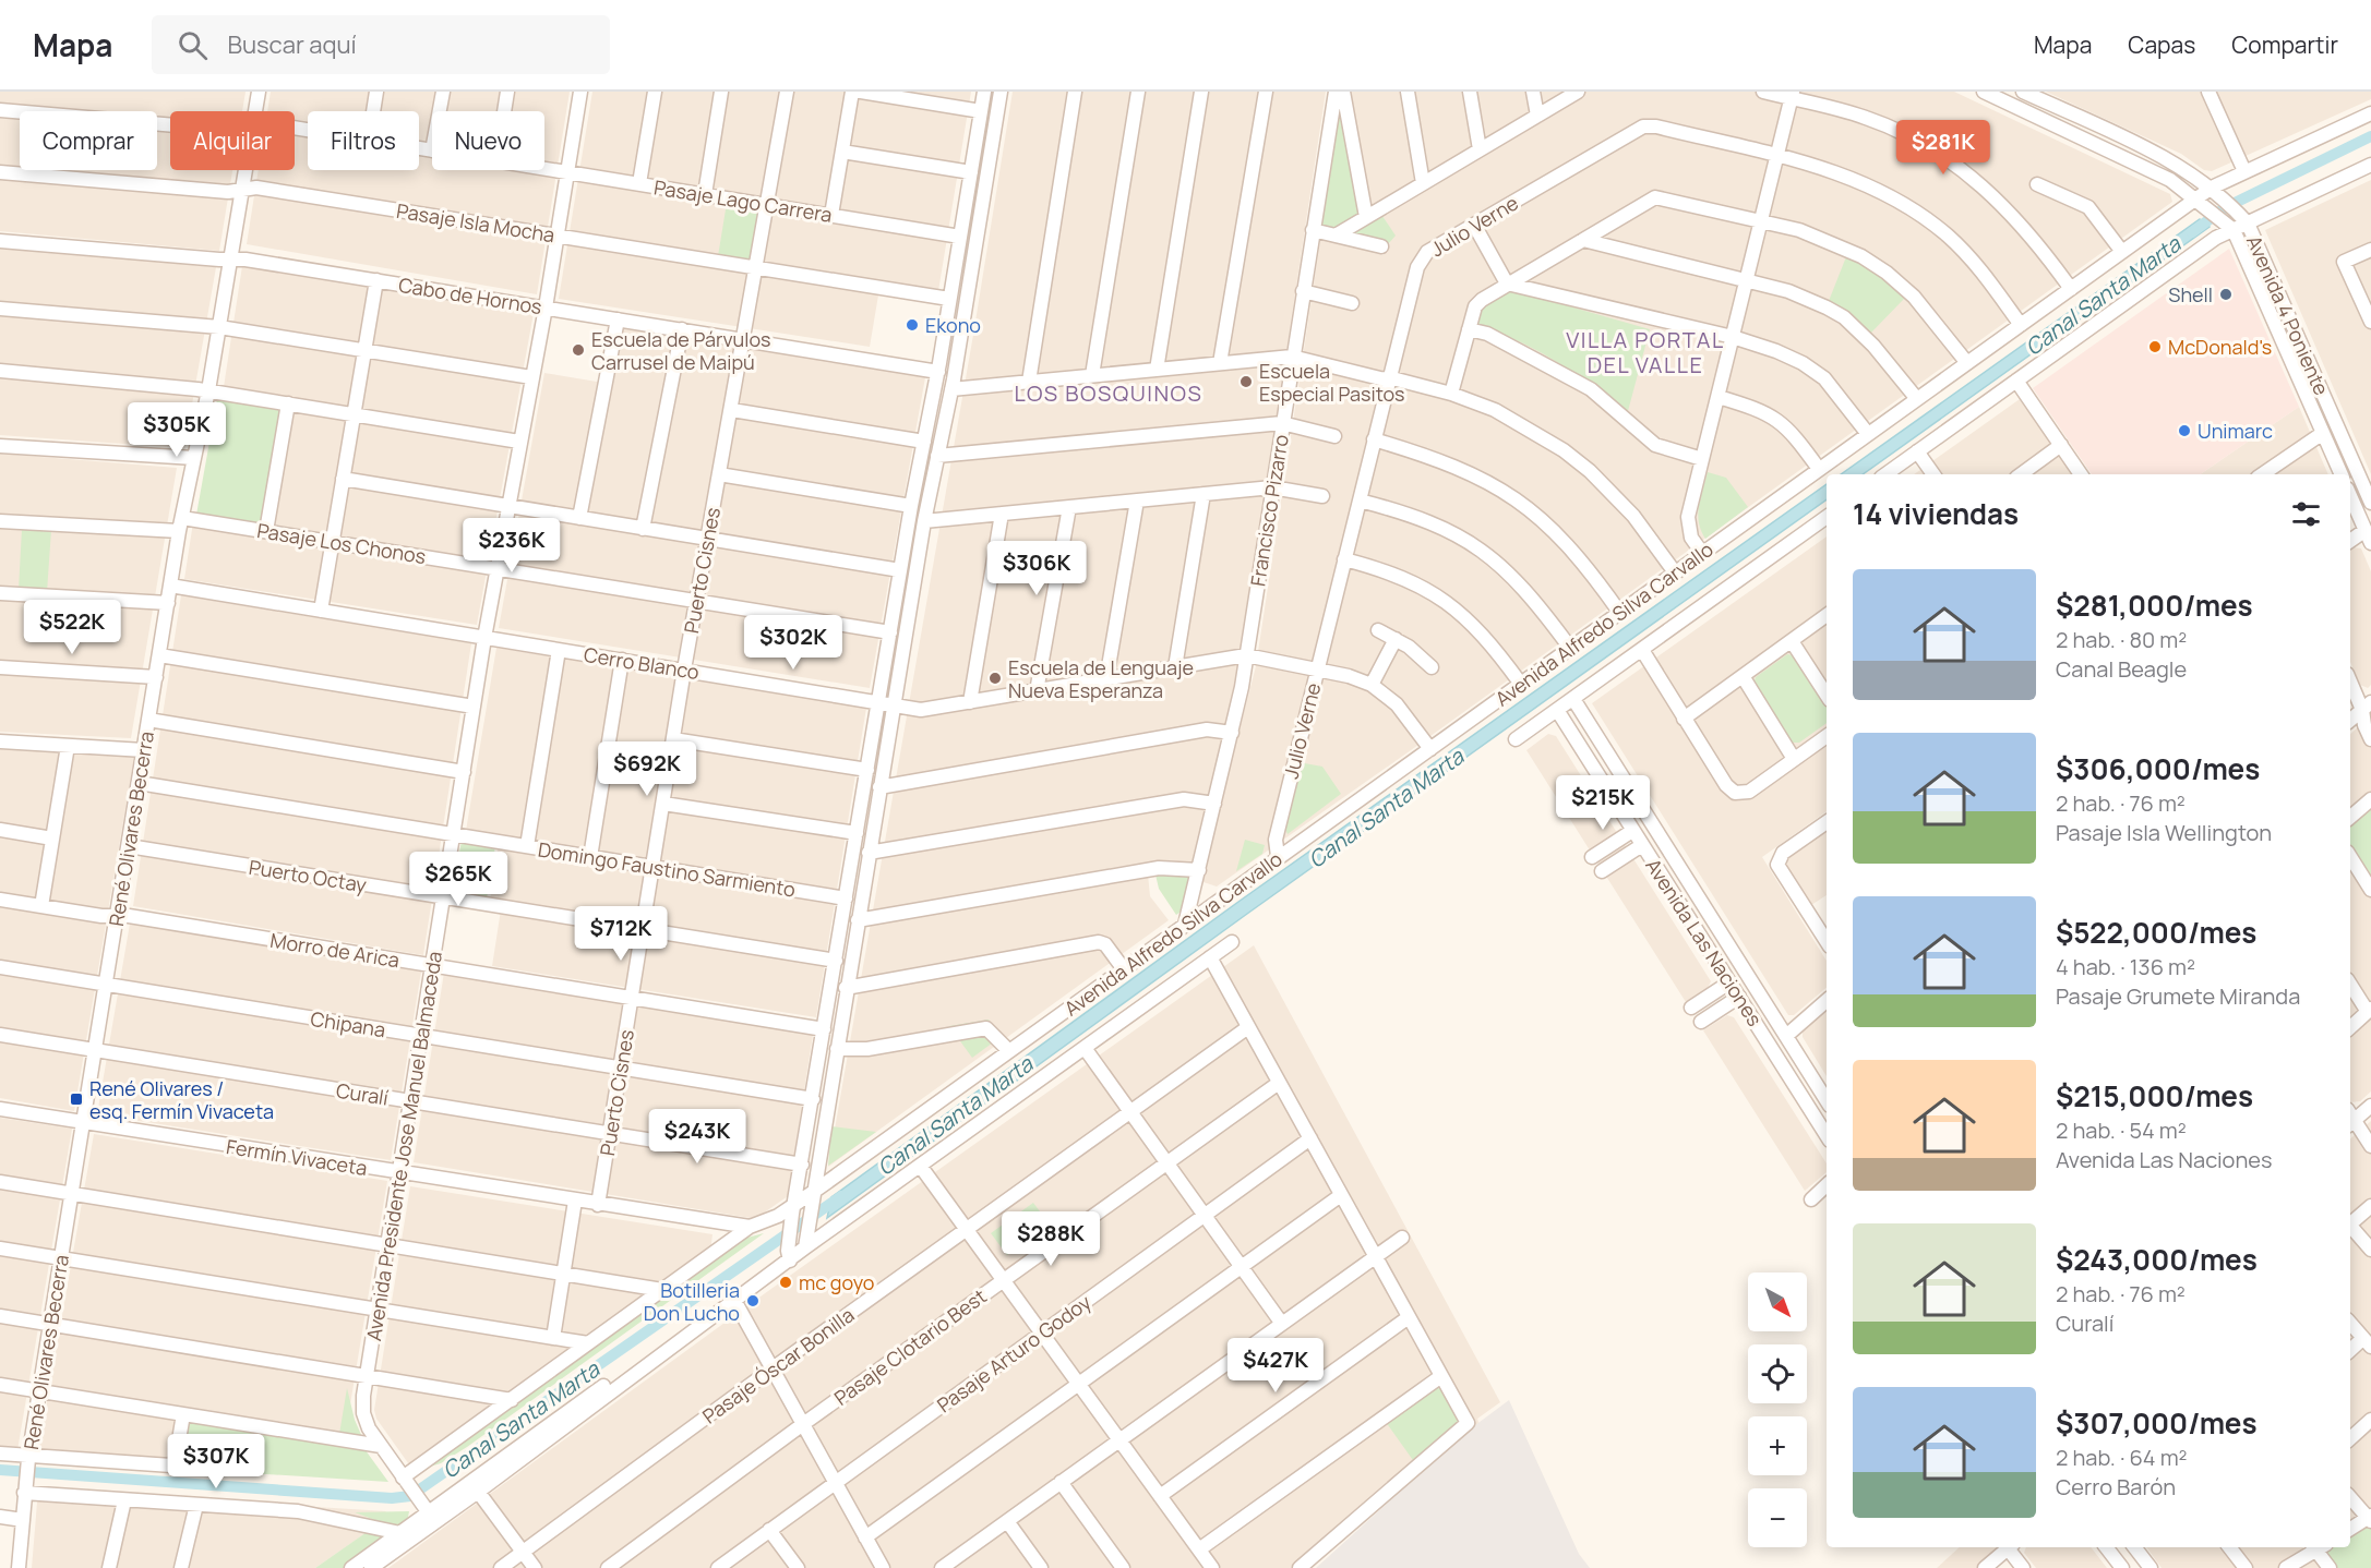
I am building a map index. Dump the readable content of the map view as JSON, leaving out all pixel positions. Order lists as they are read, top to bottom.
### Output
{
  "streets": {
    "street": [
      "Pasaje Lago Carrera",
      "Pasaje Isla Mocha",
      "Julio Verne",
      "Cabo de Hornos",
      "Avenida 4 Poniente",
      "Francisco Pizarro",
      "Pasaje Los Chonos",
      "Puerto Cisnes",
      "Avenida Alfredo Silva Carvallo",
      "Cerro Blanco",
      "René Olivares Becerra",
      "Domingo Faustino Sarmiento",
      "Puerto Octay",
      "Avenida Las Naciones",
      "Morro de Arica",
      "Chipana",
      "Curalí",
      "Avenida Presidente Jose Manuel Balmaceda",
      "Fermín Vivaceta",
      "Pasaje Clotario Best",
      "Pasaje Arturo Godoy",
      "Pasaje Óscar Bonilla"
    ]
  },
  "crossings": [
    ["Pasaje Lago Carrera", "Puerto Cisnes"],
    ["Pasaje Lago Carrera", "Avenida Presidente Jose Manuel Balmaceda"],
    ["Pasaje Isla Mocha", "Puerto Cisnes"],
    ["Pasaje Isla Mocha", "René Olivares Becerra"],
    ["Pasaje Isla Mocha", "Avenida Presidente Jose Manuel Balmaceda"],
    ["Julio Verne", "Avenida Alfredo Silva Carvallo"],
    ["Julio Verne", "Cerro Blanco"],
    ["Cabo de Hornos", "Puerto Cisnes"],
    ["Cabo de Hornos", "René Olivares Becerra"],
    ["Cabo de Hornos", "Avenida Presidente Jose Manuel Balmaceda"],
    ["Avenida 4 Poniente", "Avenida Alfredo Silva Carvallo"],
    ["Francisco Pizarro", "Avenida Alfredo Silva Carvallo"],
    ["Francisco Pizarro", "Cerro Blanco"],
    ["Pasaje Los Chonos", "Puerto Cisnes"],
    ["Pasaje Los Chonos", "René Olivares Becerra"],
    ["Pasaje Los Chonos", "Avenida Presidente Jose Manuel Balmaceda"],
    ["Puerto Cisnes", "Cerro Blanco"],
    ["Puerto Cisnes", "Domingo Faustino Sarmiento"],
    ["Puerto Cisnes", "Puerto Octay"],
    ["Puerto Cisnes", "Morro de Arica"],
    ["Puerto Cisnes", "Chipana"],
    ["Puerto Cisnes", "Curalí"],
    ["Puerto Cisnes", "Fermín Vivaceta"],
    ["Avenida Alfredo Silva Carvallo", "Cerro Blanco"],
    ["Avenida Alfredo Silva Carvallo", "Avenida Presidente Jose Manuel Balmaceda"],
    ["Avenida Alfredo Silva Carvallo", "Fermín Vivaceta"],
    ["Cerro Blanco", "René Olivares Becerra"],
    ["Cerro Blanco", "Avenida Presidente Jose Manuel Balmaceda"],
    ["René Olivares Becerra", "Domingo Faustino Sarmiento"],
    ["René Olivares Becerra", "Puerto Octay"],
    ["René Olivares Becerra", "Morro de Arica"],
    ["René Olivares Becerra", "Chipana"],
    ["René Olivares Becerra", "Curalí"],
    ["René Olivares Becerra", "Fermín Vivaceta"],
    ["Domingo Faustino Sarmiento", "Avenida Presidente Jose Manuel Balmaceda"],
    ["Puerto Octay", "Avenida Presidente Jose Manuel Balmaceda"],
    ["Morro de Arica", "Avenida Presidente Jose Manuel Balmaceda"],
    ["Chipana", "Avenida Presidente Jose Manuel Balmaceda"],
    ["Curalí", "Avenida Presidente Jose Manuel Balmaceda"],
    ["Avenida Presidente Jose Manuel Balmaceda", "Fermín Vivaceta"]
  ],
  "districts": ["VILLA PORTAL DEL VALLE", "LOS BOSQUINOS"],
  "water": ["Canal Santa Marta"],
  "places": {
    "other": [
      "Shell",
      "Ekono",
      "McDonald's",
      "Escuela de Párvulos Carrusel de Maipú",
      "Escuela Especial Pasitos",
      "Unimarc",
      "Escuela de Lenguaje Nueva Esperanza",
      "mc goyo",
      "Botilleria Don Lucho"
    ],
    "transit": ["René Olivares / esq. Fermín Vivaceta"]
  },
  "north": "bottom right",
  "page": {
    "header": "Mapa",
    "search": "Buscar aquí",
    "nav": ["Mapa", "Capas", "Compartir"],
    "chip": [
      "Comprar",
      "Alquilar",
      "Filtros",
      "Nuevo"
    ],
    "price": [
      "$281K",
      "$305K",
      "$236K",
      "$306K",
      "$522K",
      "$302K",
      "$692K",
      "$215K",
      "$265K",
      "$712K",
      "$243K",
      "$288K",
      "$427K",
      "$307K"
    ],
    "heading": "14 viviendas",
    "list": [
      {
        "name": "$281,000/mes",
        "note": "2 hab. · 80 m² · Canal Beagle"
      },
      {
        "name": "$306,000/mes",
        "note": "2 hab. · 76 m² · Pasaje Isla Wellington"
      },
      {
        "name": "$522,000/mes",
        "note": "4 hab. · 136 m² · Pasaje Grumete Miranda"
      },
      {
        "name": "$215,000/mes",
        "note": "2 hab. · 54 m² · Avenida Las Naciones"
      },
      {
        "name": "$243,000/mes",
        "note": "2 hab. · 76 m² · Curalí"
      },
      {
        "name": "$307,000/mes",
        "note": "2 hab. · 64 m² · Cerro Barón"
      }
    ],
    "map_buttons": ["+", "−"]
  }
}
